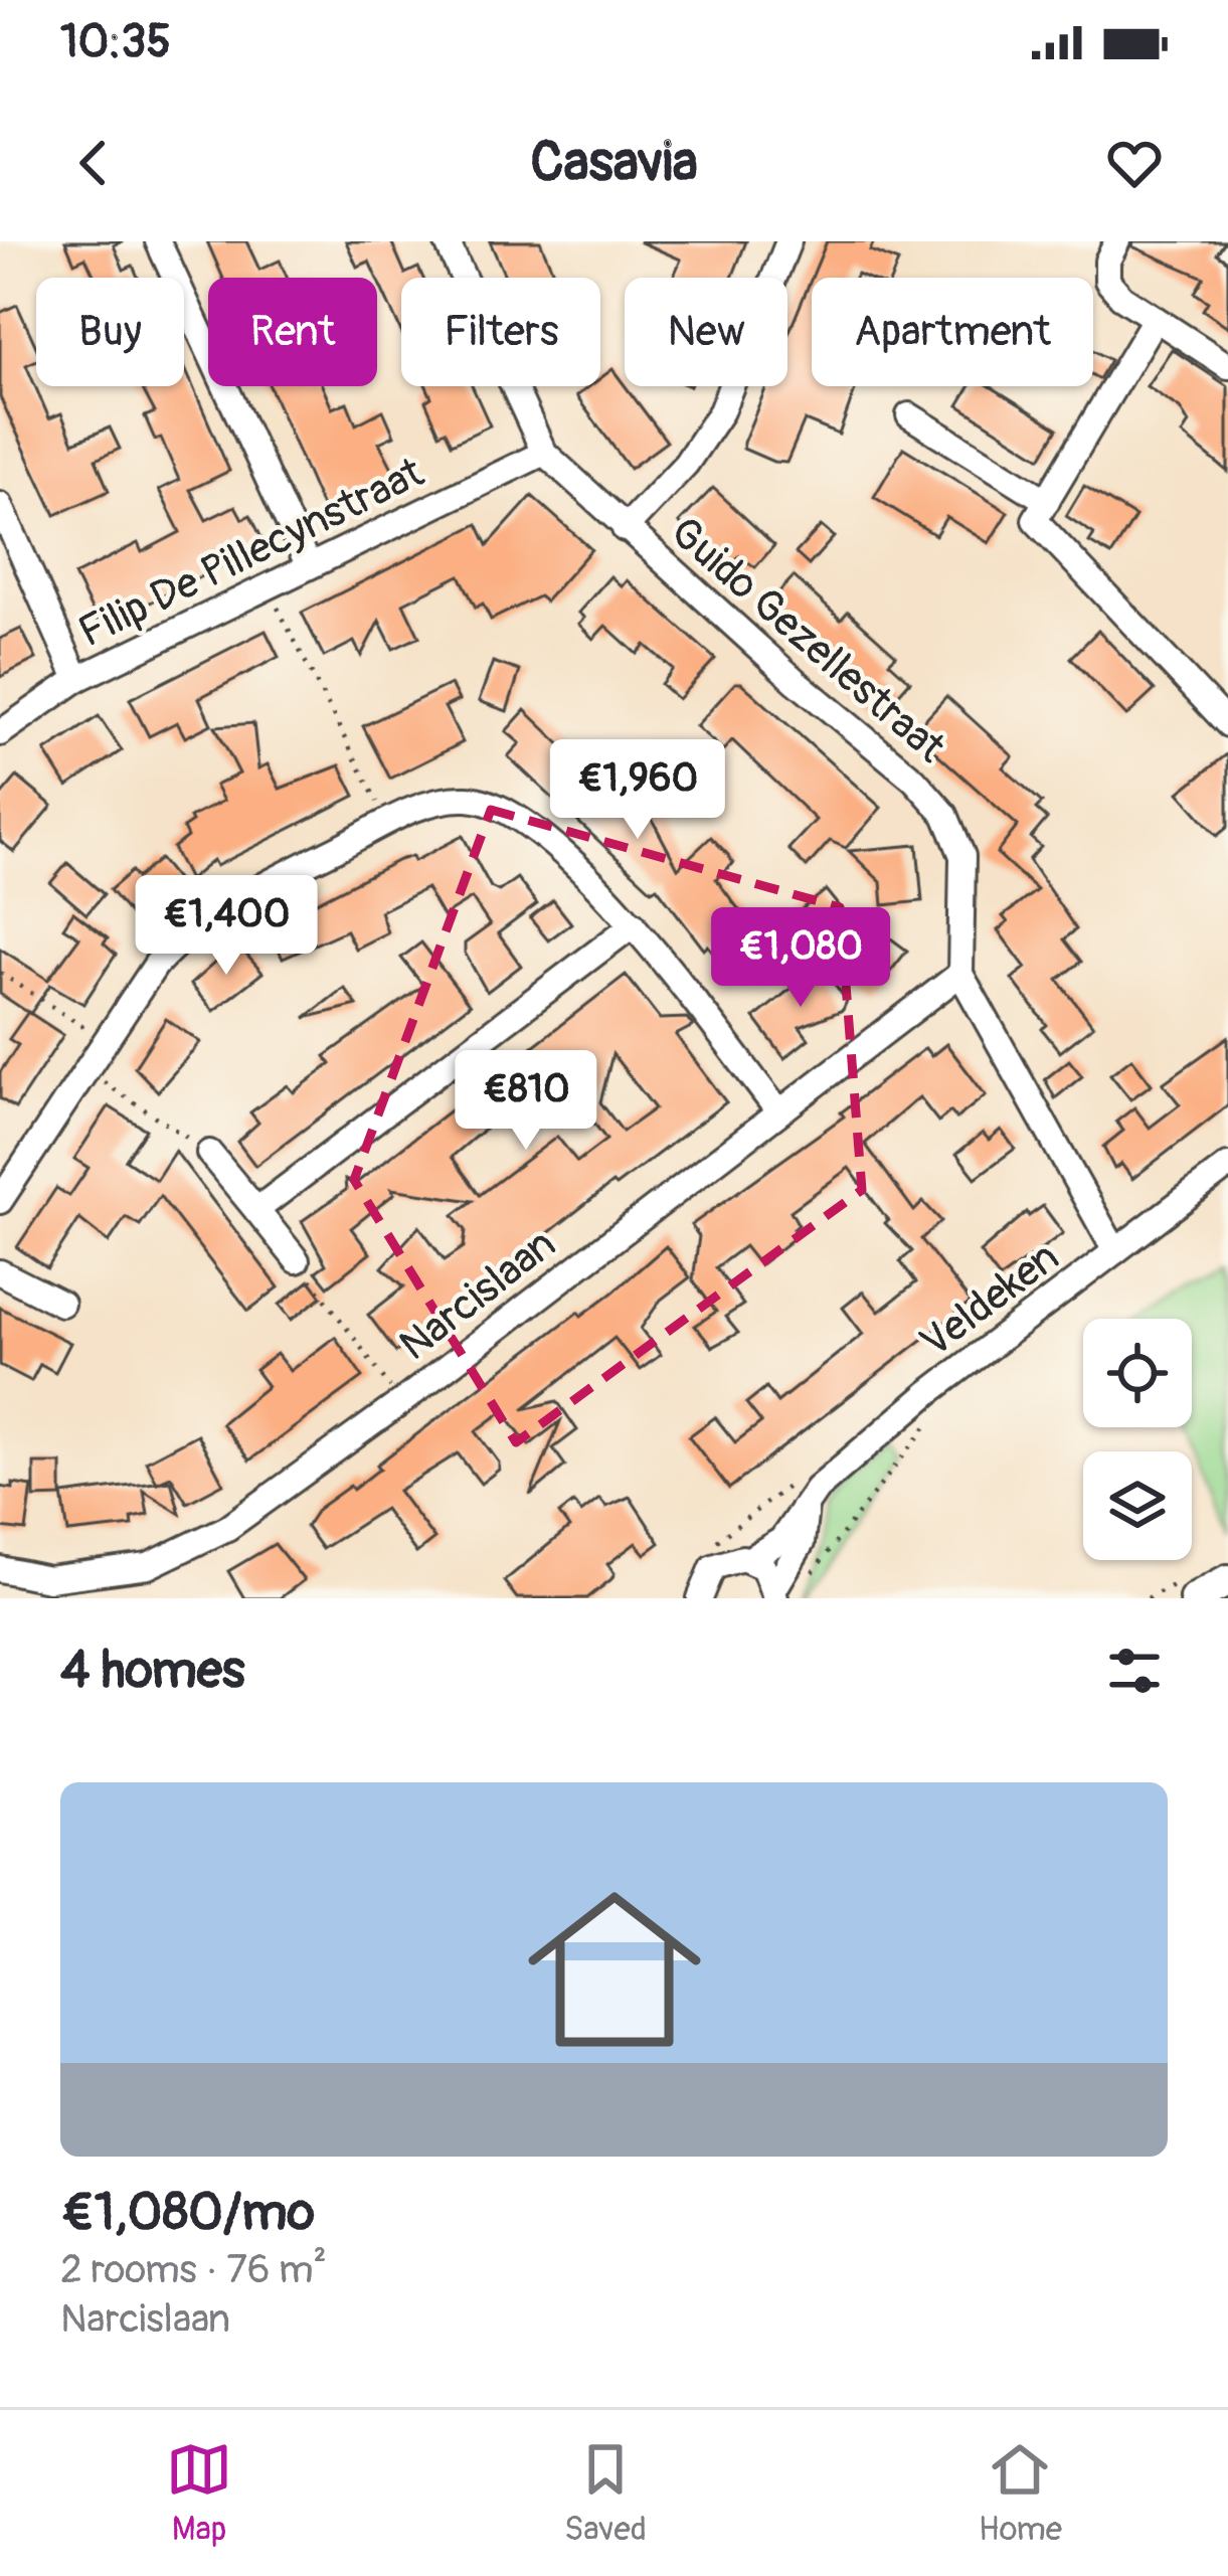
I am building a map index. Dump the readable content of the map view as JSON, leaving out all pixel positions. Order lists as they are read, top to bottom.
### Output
{
  "streets": {
    "street": [
      "Filip De Pillecynstraat",
      "Guido Gezellestraat",
      "Narcislaan",
      "Veldeken"
    ]
  },
  "crossings": [
    ["Filip De Pillecynstraat", "Guido Gezellestraat"],
    ["Guido Gezellestraat", "Narcislaan"]
  ],
  "page": {
    "status": "10:35",
    "header": "Casavia",
    "chip": [
      "Buy",
      "Rent",
      "Filters",
      "New",
      "Apartment"
    ],
    "price": [
      "€1,960",
      "€1,400",
      "€1,080",
      "€810"
    ],
    "heading": "4 homes",
    "list": [
      {
        "name": "€1,080/mo",
        "note": "2 rooms · 76 m² · Narcislaan"
      }
    ],
    "tabs": ["Map", "Saved", "Home"]
  }
}
